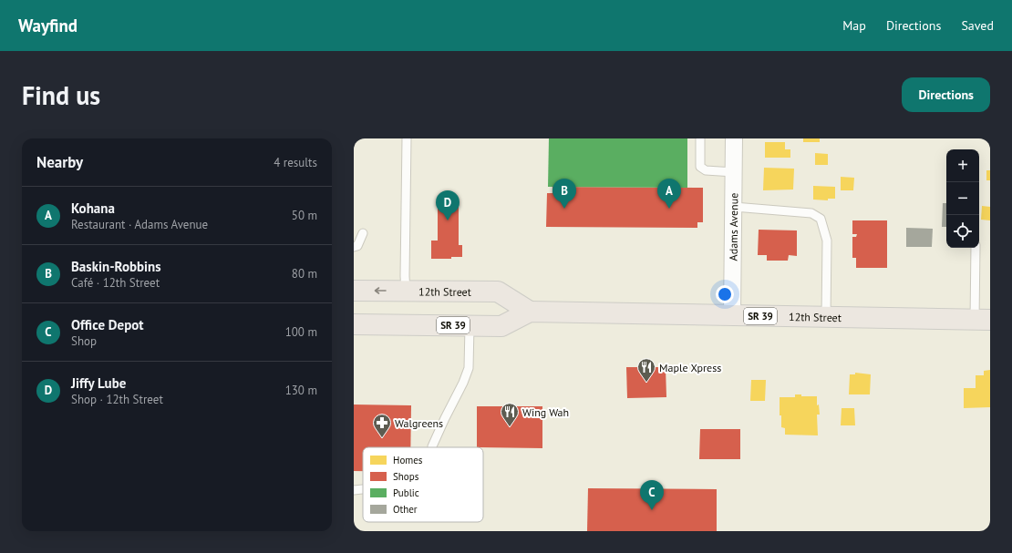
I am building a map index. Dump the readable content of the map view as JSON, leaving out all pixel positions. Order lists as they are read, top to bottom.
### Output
{
  "streets": {
    "main road": ["12th Street", "SR 39"],
    "street": ["Adams Avenue"]
  },
  "crossings": [
    ["Adams Avenue", "12th Street"]
  ],
  "places": {
    "restaurant": ["Maple Xpress", "Wing Wah"],
    "pharmacy": ["Walgreens"]
  },
  "legend": [
    "Homes",
    "Shops",
    "Public",
    "Other"
  ],
  "page": {
    "header": "Wayfind",
    "nav": ["Map", "Directions", "Saved"],
    "buttons": "Directions",
    "title": "Find us",
    "heading": ["Nearby", "4 results"],
    "map_buttons": ["+", "−"],
    "pins": [
      "A",
      "B",
      "D",
      "C"
    ],
    "list": [
      {
        "mark": "A",
        "name": "Kohana",
        "note": "Restaurant · Adams Avenue",
        "value": "50 m"
      },
      {
        "mark": "B",
        "name": "Baskin-Robbins",
        "note": "Café · 12th Street",
        "value": "80 m"
      },
      {
        "mark": "C",
        "name": "Office Depot",
        "note": "Shop",
        "value": "100 m"
      },
      {
        "mark": "D",
        "name": "Jiffy Lube",
        "note": "Shop · 12th Street",
        "value": "130 m"
      }
    ]
  }
}
